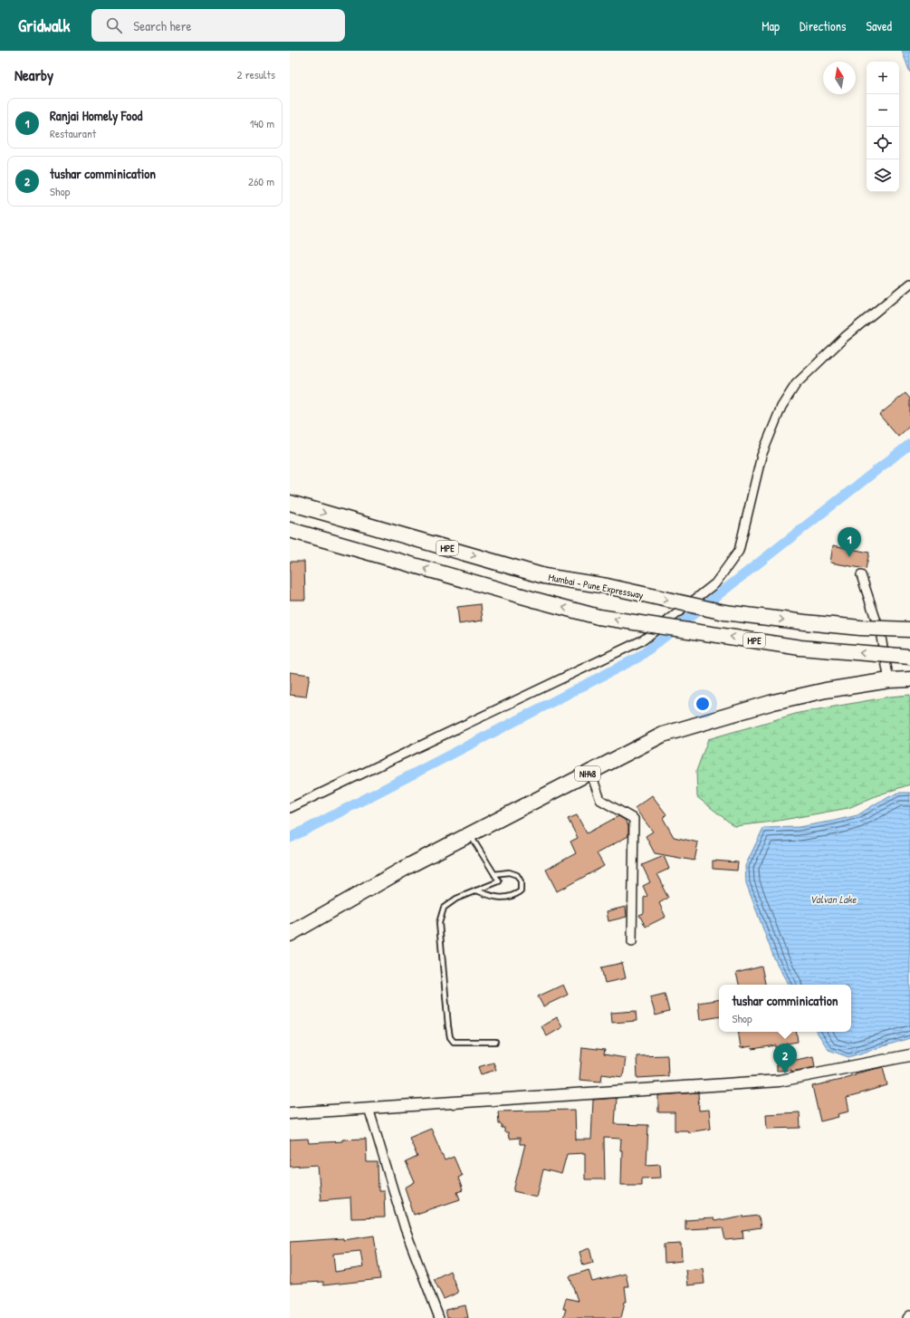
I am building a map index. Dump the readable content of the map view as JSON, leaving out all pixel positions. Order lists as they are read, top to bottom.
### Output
{
  "streets": {
    "highway": ["MPE", "Mumbai - Pune Expressway", "NH48"]
  },
  "water": ["Valvan Lake"],
  "north": "top",
  "page": {
    "header": "Gridwalk",
    "search": "Search here",
    "nav": ["Map", "Directions", "Saved"],
    "heading": ["Nearby", "2 results"],
    "map_buttons": ["+", "−"],
    "list": [
      {
        "mark": "1",
        "name": "Ranjai Homely Food",
        "note": "Restaurant",
        "value": "140 m"
      },
      {
        "mark": "2",
        "name": "tushar comminication",
        "note": "Shop",
        "value": "260 m"
      }
    ],
    "pins": ["1", "2"],
    "popup": ["tushar comminication", "Shop"]
  }
}
